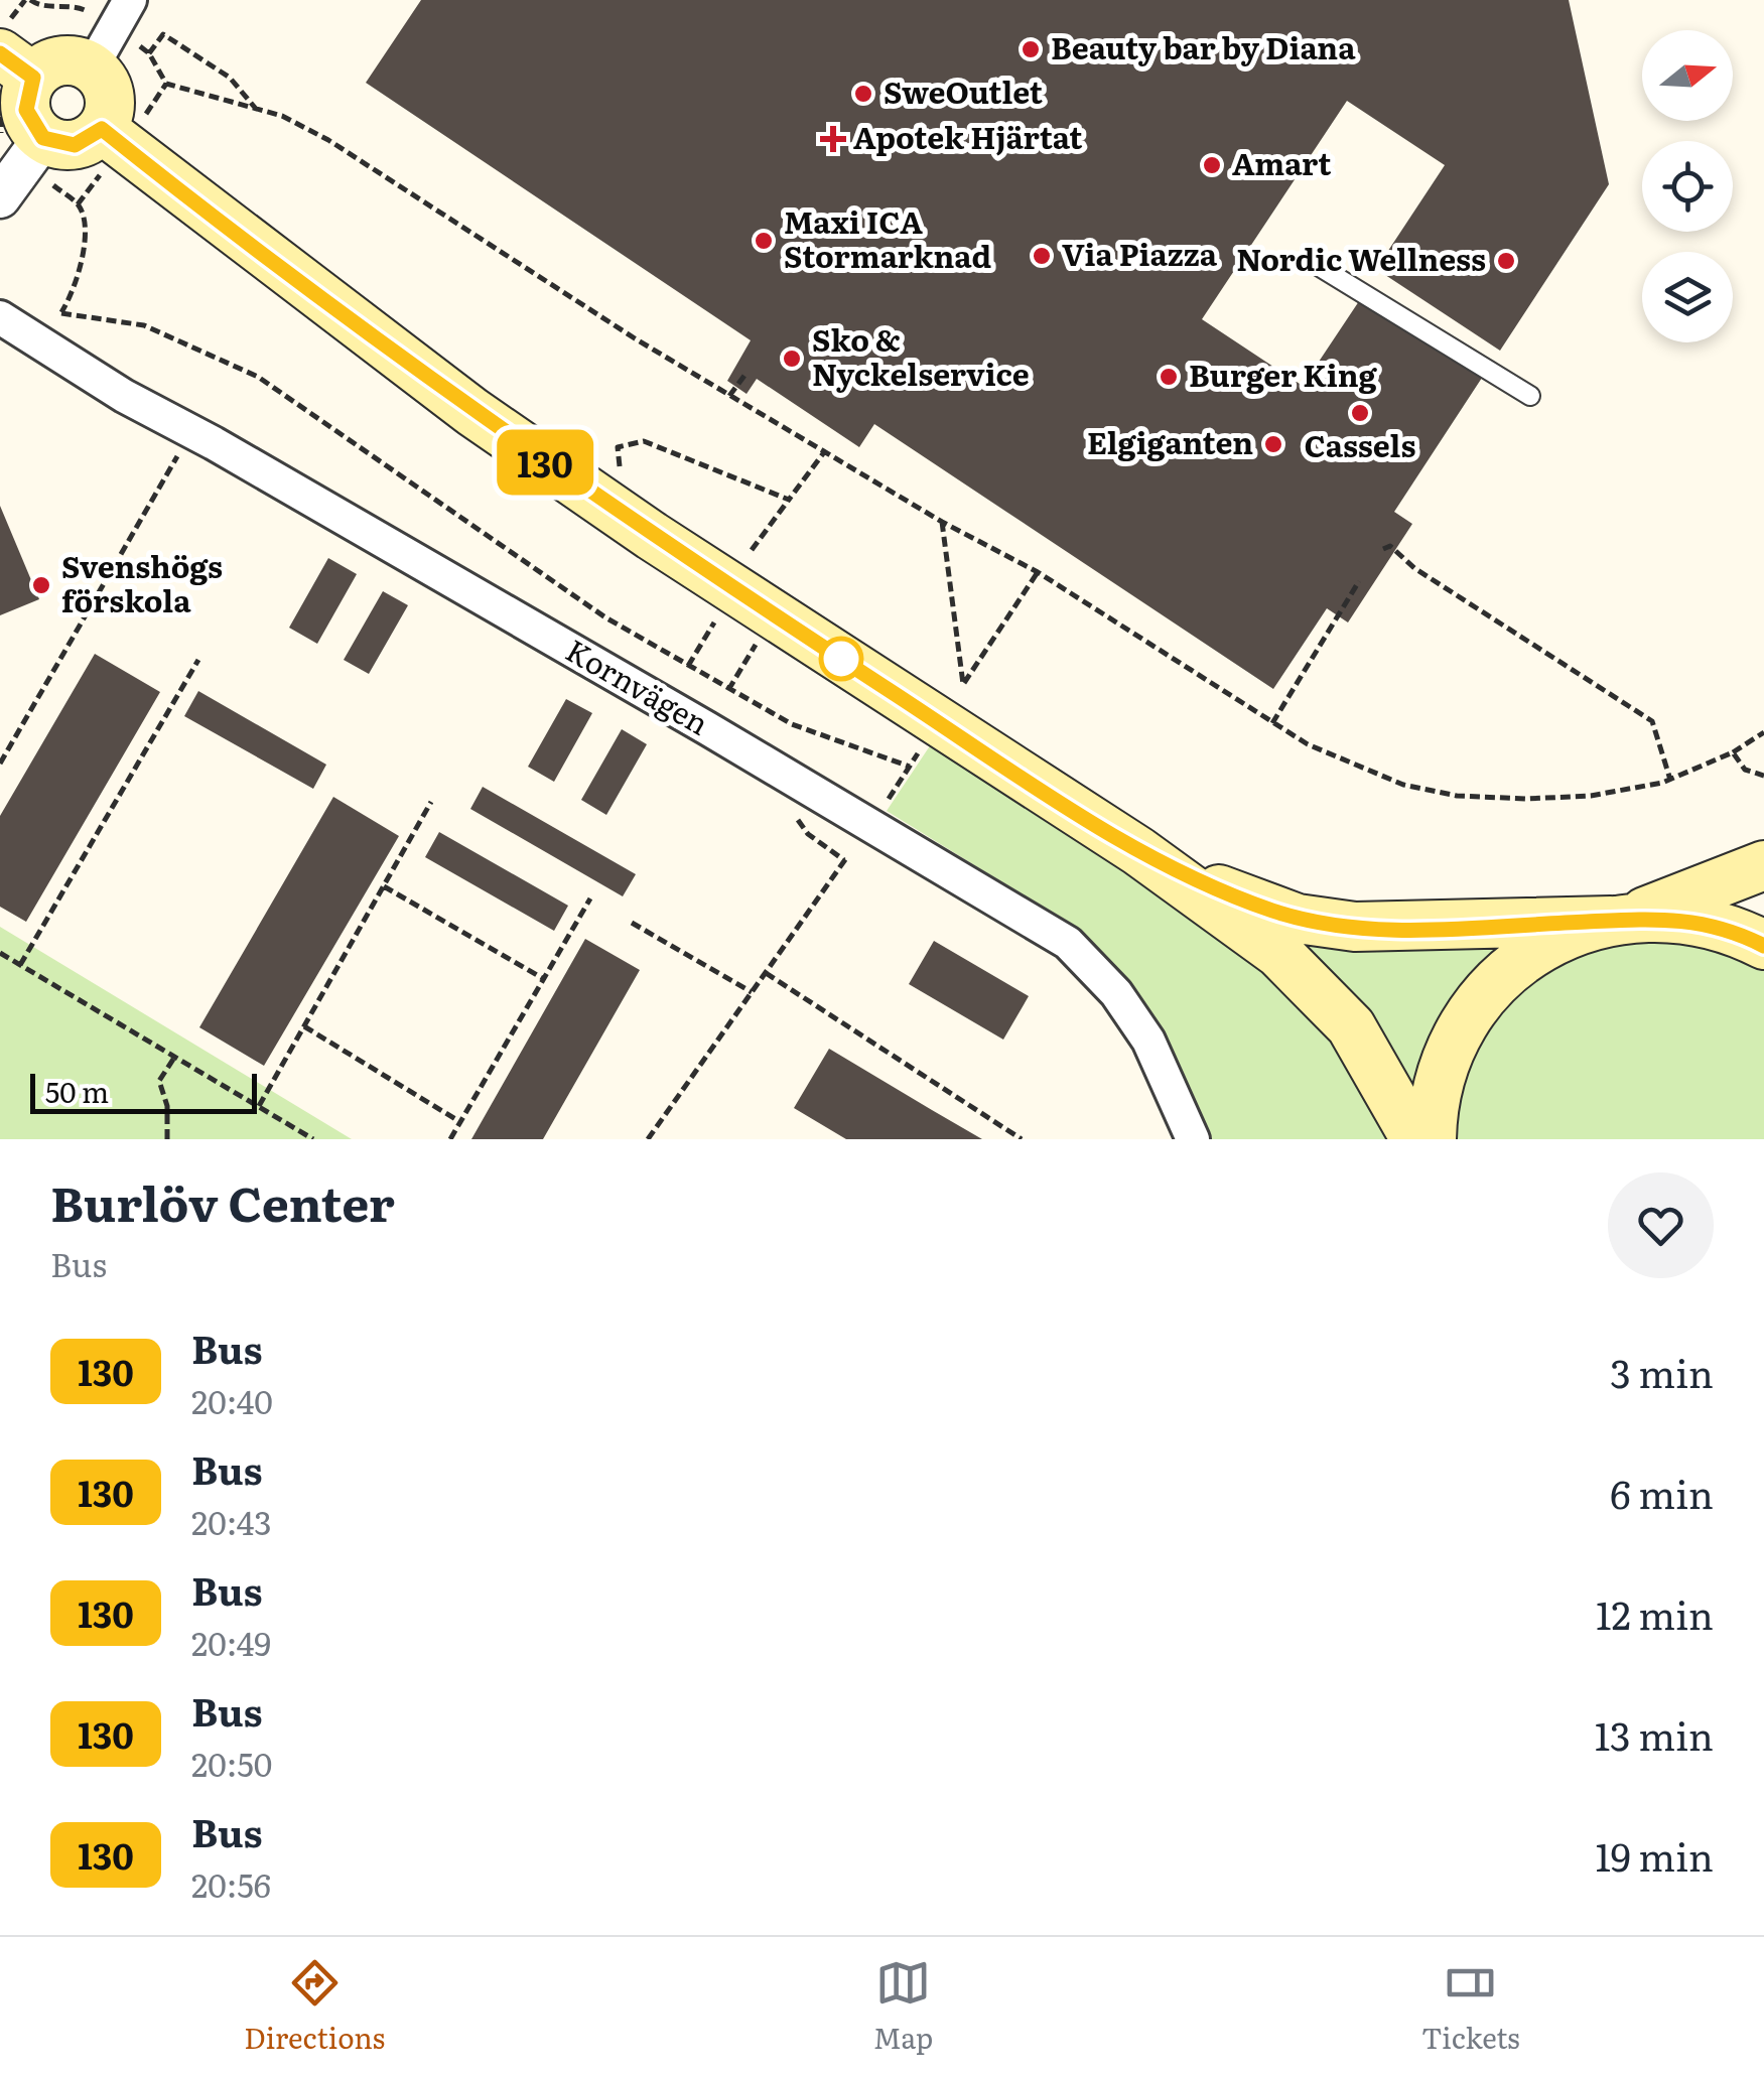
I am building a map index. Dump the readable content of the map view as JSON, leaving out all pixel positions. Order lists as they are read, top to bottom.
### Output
{
  "streets": {
    "street": ["Kornvägen"]
  },
  "places": {
    "other": [
      "Beauty bar by Diana",
      "SweOutlet",
      "Amart",
      "Maxi ICA Stormarknad",
      "Via Piazza",
      "Nordic Wellness",
      "Sko & Nyckelservice",
      "Burger King",
      "Cassels",
      "Elgiganten",
      "Svenshögs förskola"
    ],
    "health": ["Apotek Hjärtat"]
  },
  "lines": ["bus line 130"],
  "scale_bar": "50 m",
  "north": "right",
  "page": {
    "on_map": "130",
    "scale": "50 m",
    "heading": ["Burlöv Center", "Bus"],
    "list": [
      {
        "mark": "130",
        "name": "Bus",
        "note": "20:40",
        "value": "3 min"
      },
      {
        "mark": "130",
        "name": "Bus",
        "note": "20:43",
        "value": "6 min"
      },
      {
        "mark": "130",
        "name": "Bus",
        "note": "20:49",
        "value": "12 min"
      },
      {
        "mark": "130",
        "name": "Bus",
        "note": "20:50",
        "value": "13 min"
      },
      {
        "mark": "130",
        "name": "Bus",
        "note": "20:56",
        "value": "19 min"
      }
    ],
    "tabs": ["Directions", "Map", "Tickets"]
  }
}
